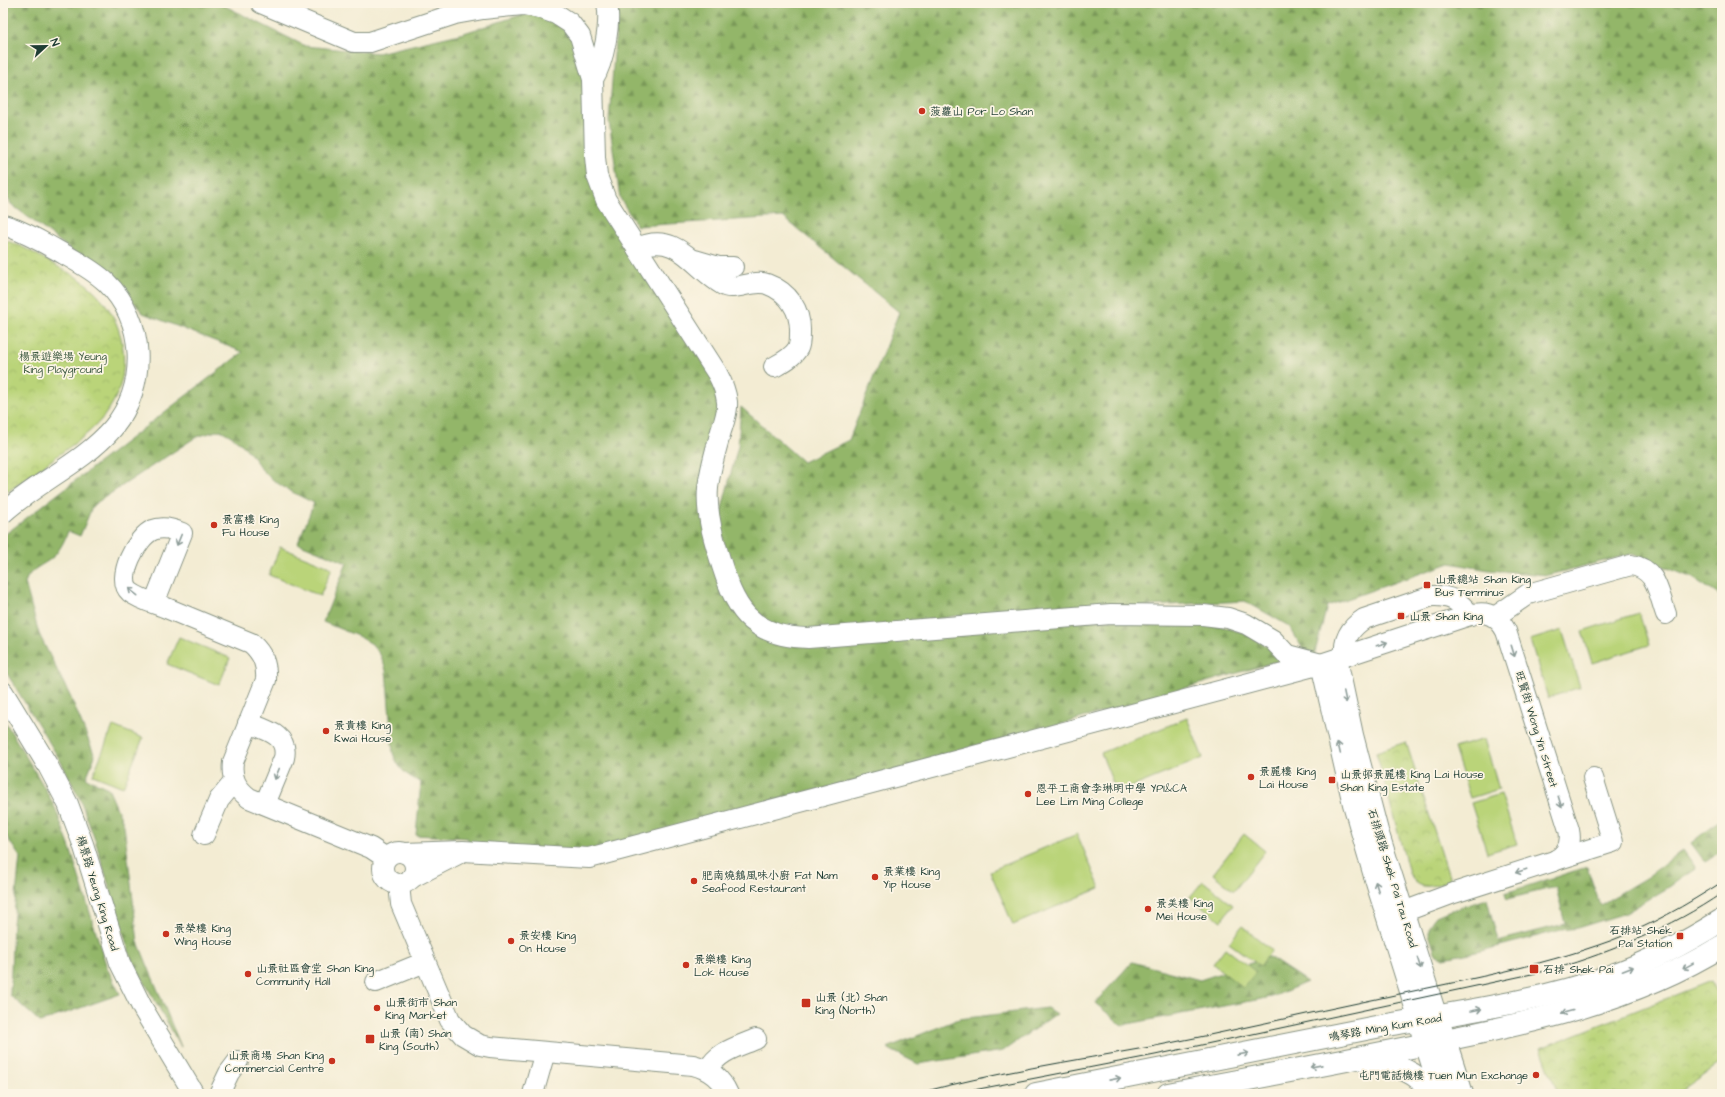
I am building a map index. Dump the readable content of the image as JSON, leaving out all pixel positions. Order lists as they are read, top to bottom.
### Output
{
  "streets": {
    "main road": ["石排頭路 Shek Pai Tau Road", "鳴琴路 Ming Kum Road"],
    "street": ["旺賢街 Wong Yin Street", "楊景路 Yeung King Road"]
  },
  "crossings": [
    ["旺賢街 Wong Yin Street", "石排頭路 Shek Pai Tau Road"],
    ["石排頭路 Shek Pai Tau Road", "鳴琴路 Ming Kum Road"]
  ],
  "parks": ["楊景遊樂場 Yeung King Playground"],
  "places": {
    "other": [
      "菠蘿山 Por Lo Shan",
      "景富樓 King Fu House",
      "景貴樓 King Kwai House",
      "景麗樓 King Lai House",
      "恩平工商會李琳明中學 YPI&CA Lee Lim Ming College",
      "景業樓 King Yip House",
      "肥南燒鵝風味小廚 Fat Nam Seafood Restaurant",
      "景美樓 King Mei House",
      "景榮樓 King Wing House",
      "景安樓 King On House",
      "景樂樓 King Lok House",
      "山景社區會堂 Shan King Community Hall",
      "山景街市 Shan King Market",
      "山景商場 Shan King Commercial Centre",
      "屯門電話機樓 Tuen Mun Exchange"
    ],
    "transit": [
      "山景總站 Shan King Bus Terminus",
      "山景 Shan King",
      "山景邨景麗樓 King Lai House Shan King Estate",
      "石排站 Shek Pai Station",
      "石排 Shek Pai",
      "山景 (北) Shan King (North)",
      "山景 (南) Shan King (South)"
    ]
  },
  "north": "right"
}
